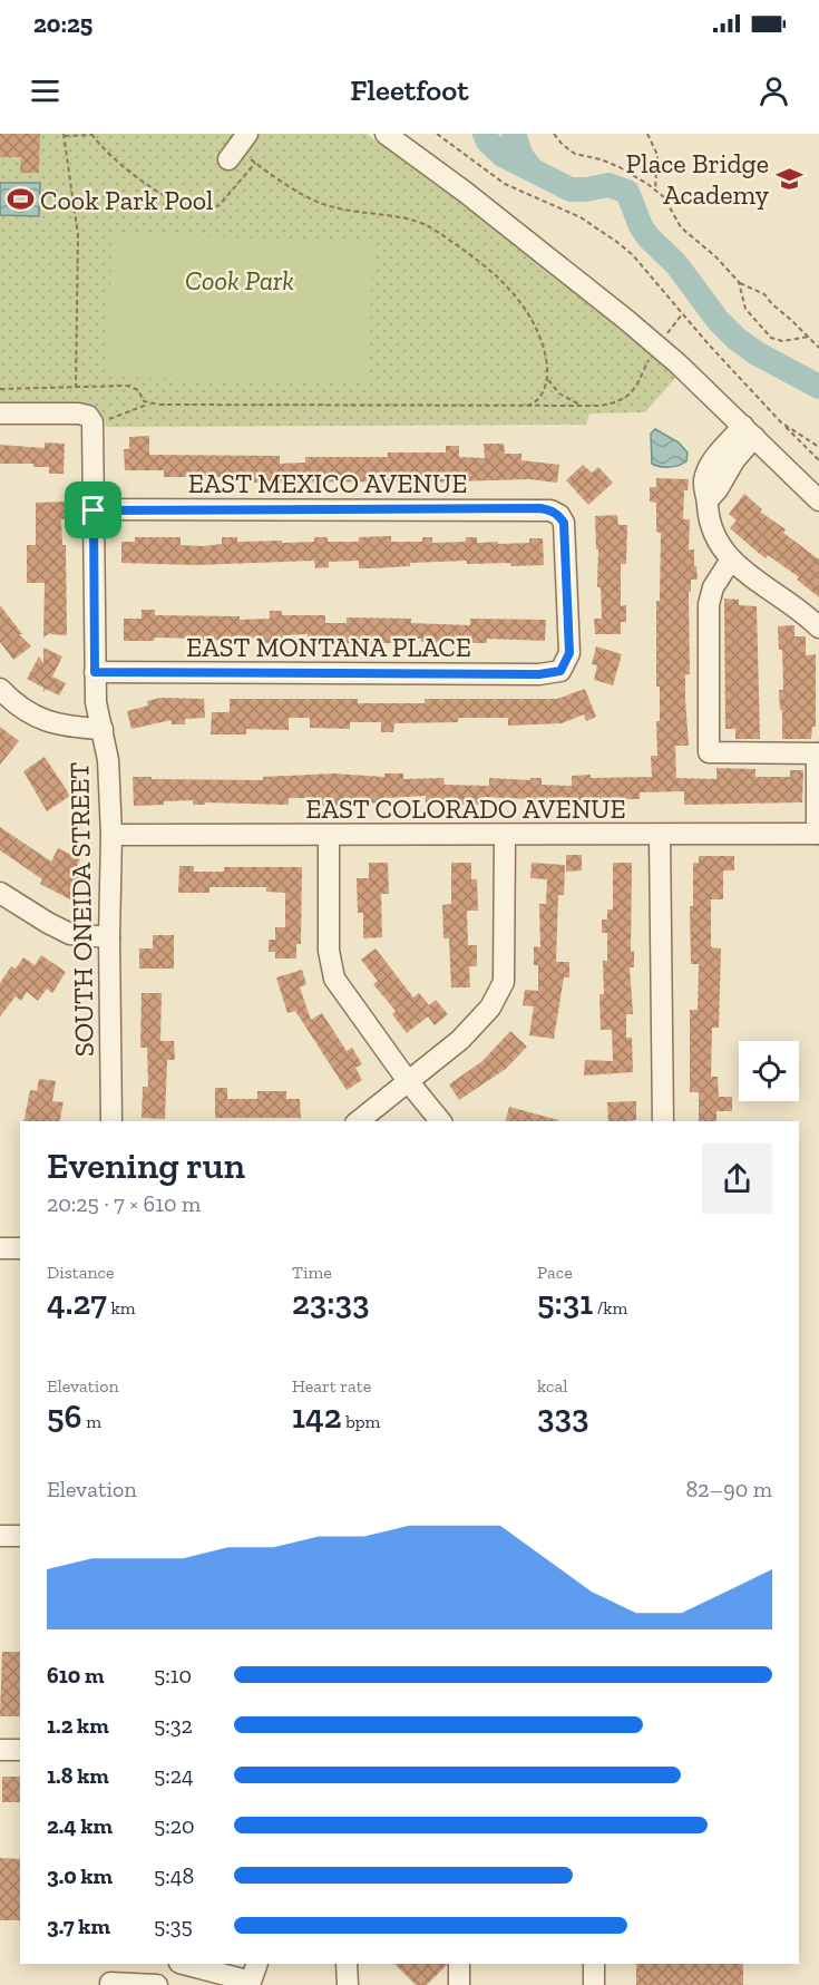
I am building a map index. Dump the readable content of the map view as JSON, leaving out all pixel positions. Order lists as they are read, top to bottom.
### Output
{
  "streets": {
    "street": [
      "EAST MEXICO AVENUE",
      "EAST MONTANA PLACE",
      "EAST COLORADO AVENUE",
      "SOUTH ONEIDA STREET"
    ]
  },
  "crossings": [
    ["EAST MEXICO AVENUE", "EAST MONTANA PLACE"],
    ["EAST MEXICO AVENUE", "SOUTH ONEIDA STREET"],
    ["EAST MONTANA PLACE", "SOUTH ONEIDA STREET"],
    ["EAST COLORADO AVENUE", "SOUTH ONEIDA STREET"]
  ],
  "parks": ["Cook Park"],
  "places": {
    "school or university": ["Place Bridge Academy"],
    "sports": ["Cook Park Pool"]
  },
  "page": {
    "status": "20:25",
    "header": "Fleetfoot",
    "heading": ["Evening run", "20:25 · 7 × 610 m"],
    "stats": [
      ["Distance", "4.27 km"],
      ["Time", "23:33"],
      ["Pace", "5:31 /km"],
      ["Elevation", "56 m"],
      ["Heart rate", "142 bpm"],
      ["kcal", "333"]
    ],
    "chart": ["Elevation", "82–90 m"],
    "list": [
      {
        "name": "610 m",
        "note": "5:10"
      },
      {
        "name": "1.2 km",
        "note": "5:32"
      },
      {
        "name": "1.8 km",
        "note": "5:24"
      },
      {
        "name": "2.4 km",
        "note": "5:20"
      },
      {
        "name": "3.0 km",
        "note": "5:48"
      },
      {
        "name": "3.7 km",
        "note": "5:35"
      }
    ]
  }
}
